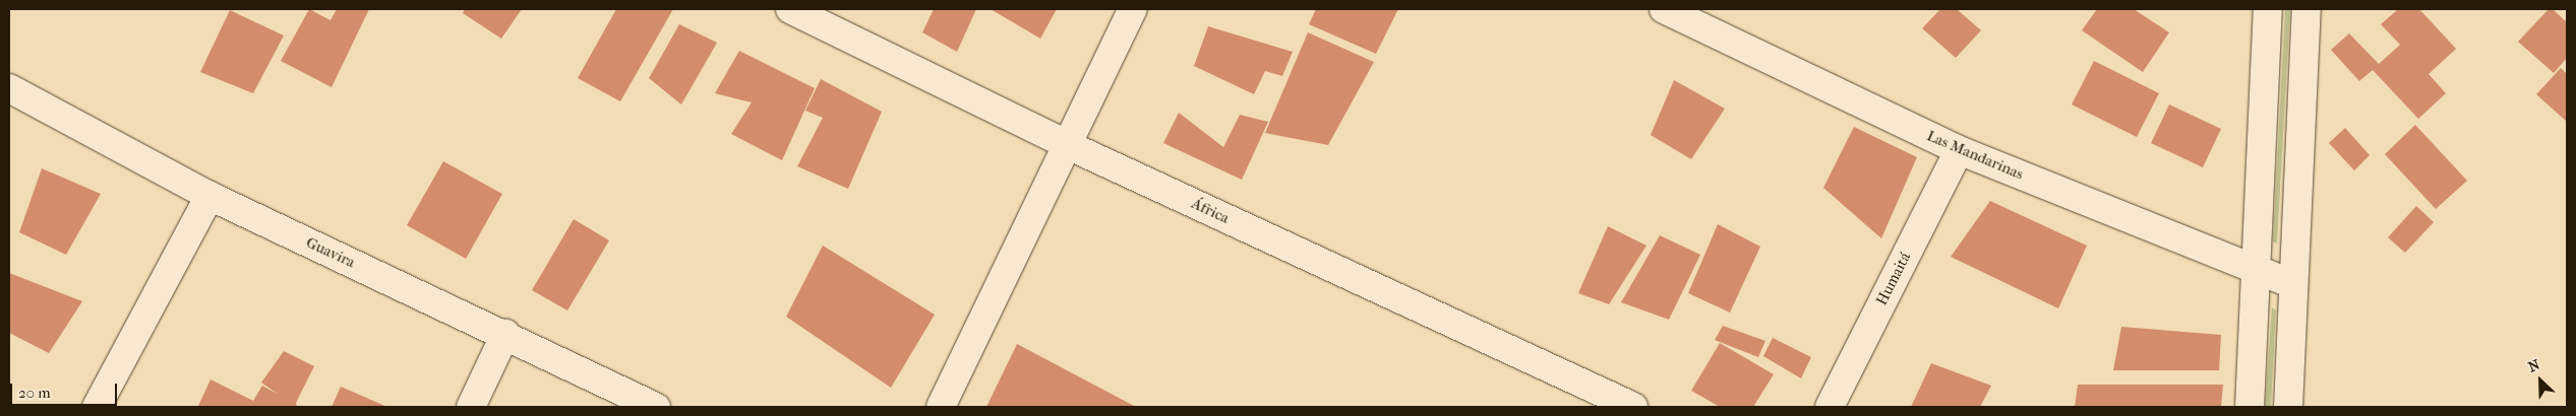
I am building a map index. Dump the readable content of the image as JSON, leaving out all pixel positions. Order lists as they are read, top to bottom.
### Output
{
  "streets": {
    "street": [
      "Las Mandarinas",
      "África",
      "Guavira",
      "Humaitá"
    ]
  },
  "crossings": [
    ["Las Mandarinas", "Humaitá"]
  ],
  "scale_bar": "20 m",
  "north": "top left"
}
